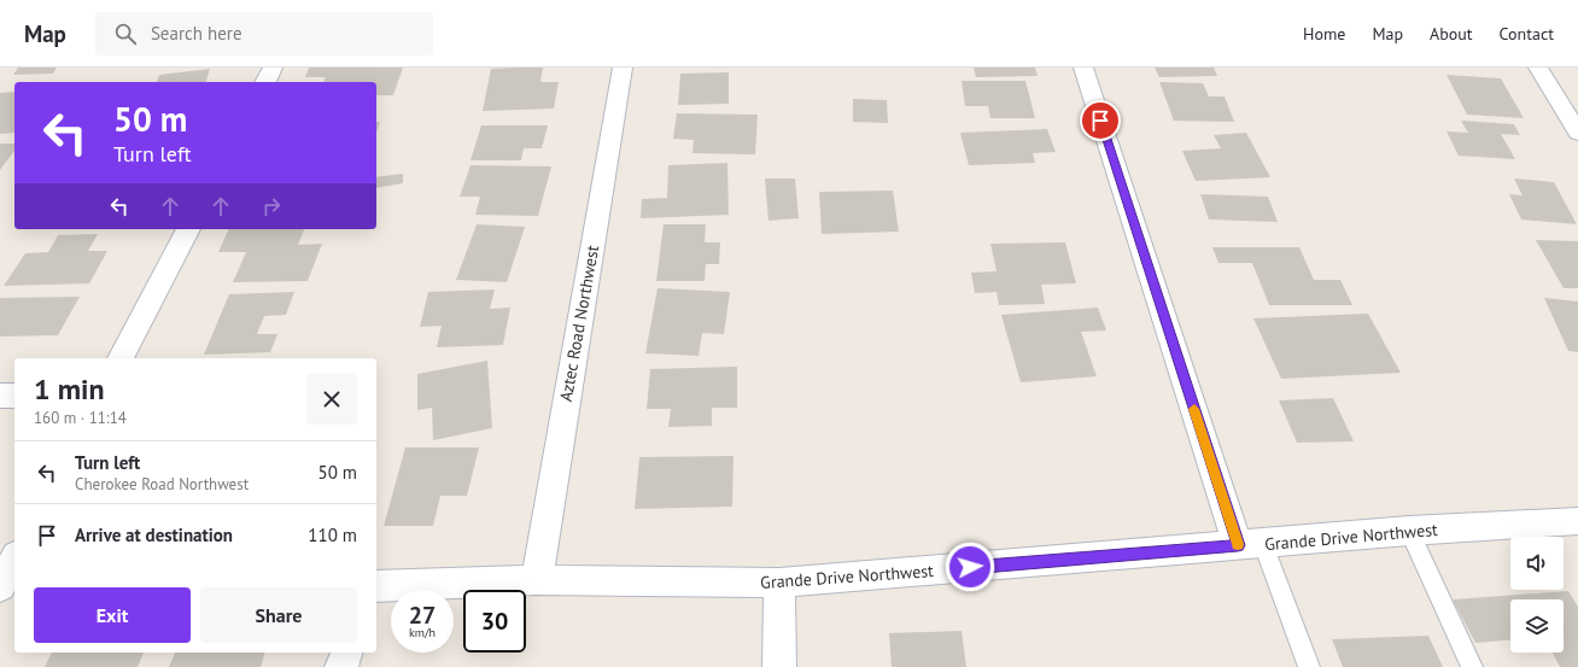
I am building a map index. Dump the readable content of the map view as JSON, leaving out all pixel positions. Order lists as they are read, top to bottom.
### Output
{
  "streets": {
    "street": ["Aztec Road Northwest", "Grande Drive Northwest"]
  },
  "crossings": [
    ["Aztec Road Northwest", "Grande Drive Northwest"]
  ],
  "page": {
    "header": "Map",
    "search": "Search here",
    "nav": [
      "Home",
      "Map",
      "About",
      "Contact"
    ],
    "turn": ["50 m", "Turn left"],
    "heading": ["1 min", "160 m · 11:14"],
    "list": [
      {
        "name": "Turn left",
        "note": "Cherokee Road Northwest",
        "value": "50 m"
      },
      {
        "name": "Arrive at destination",
        "value": "110 m"
      }
    ],
    "buttons": ["Exit", "Share"],
    "speed": "27 km/h",
    "limit": "30"
  }
}
